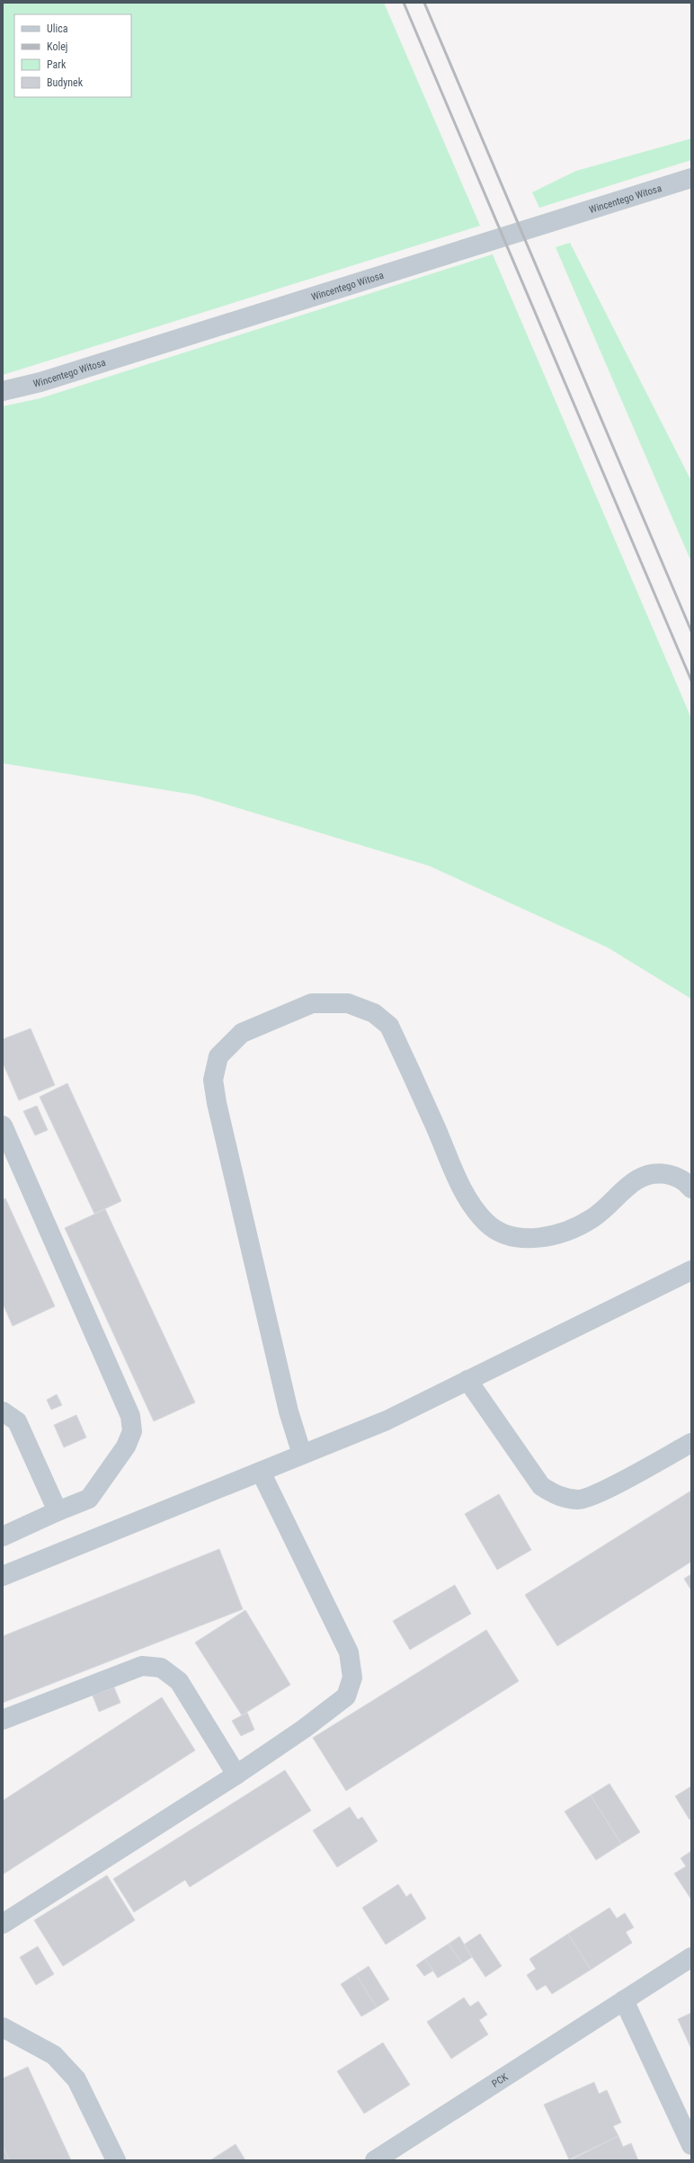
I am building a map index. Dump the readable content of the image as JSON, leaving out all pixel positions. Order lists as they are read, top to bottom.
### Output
{
  "streets": {
    "street": ["Wincentego Witosa", "PCK"]
  },
  "legend": [
    "Ulica",
    "Kolej",
    "Park",
    "Budynek"
  ]
}
